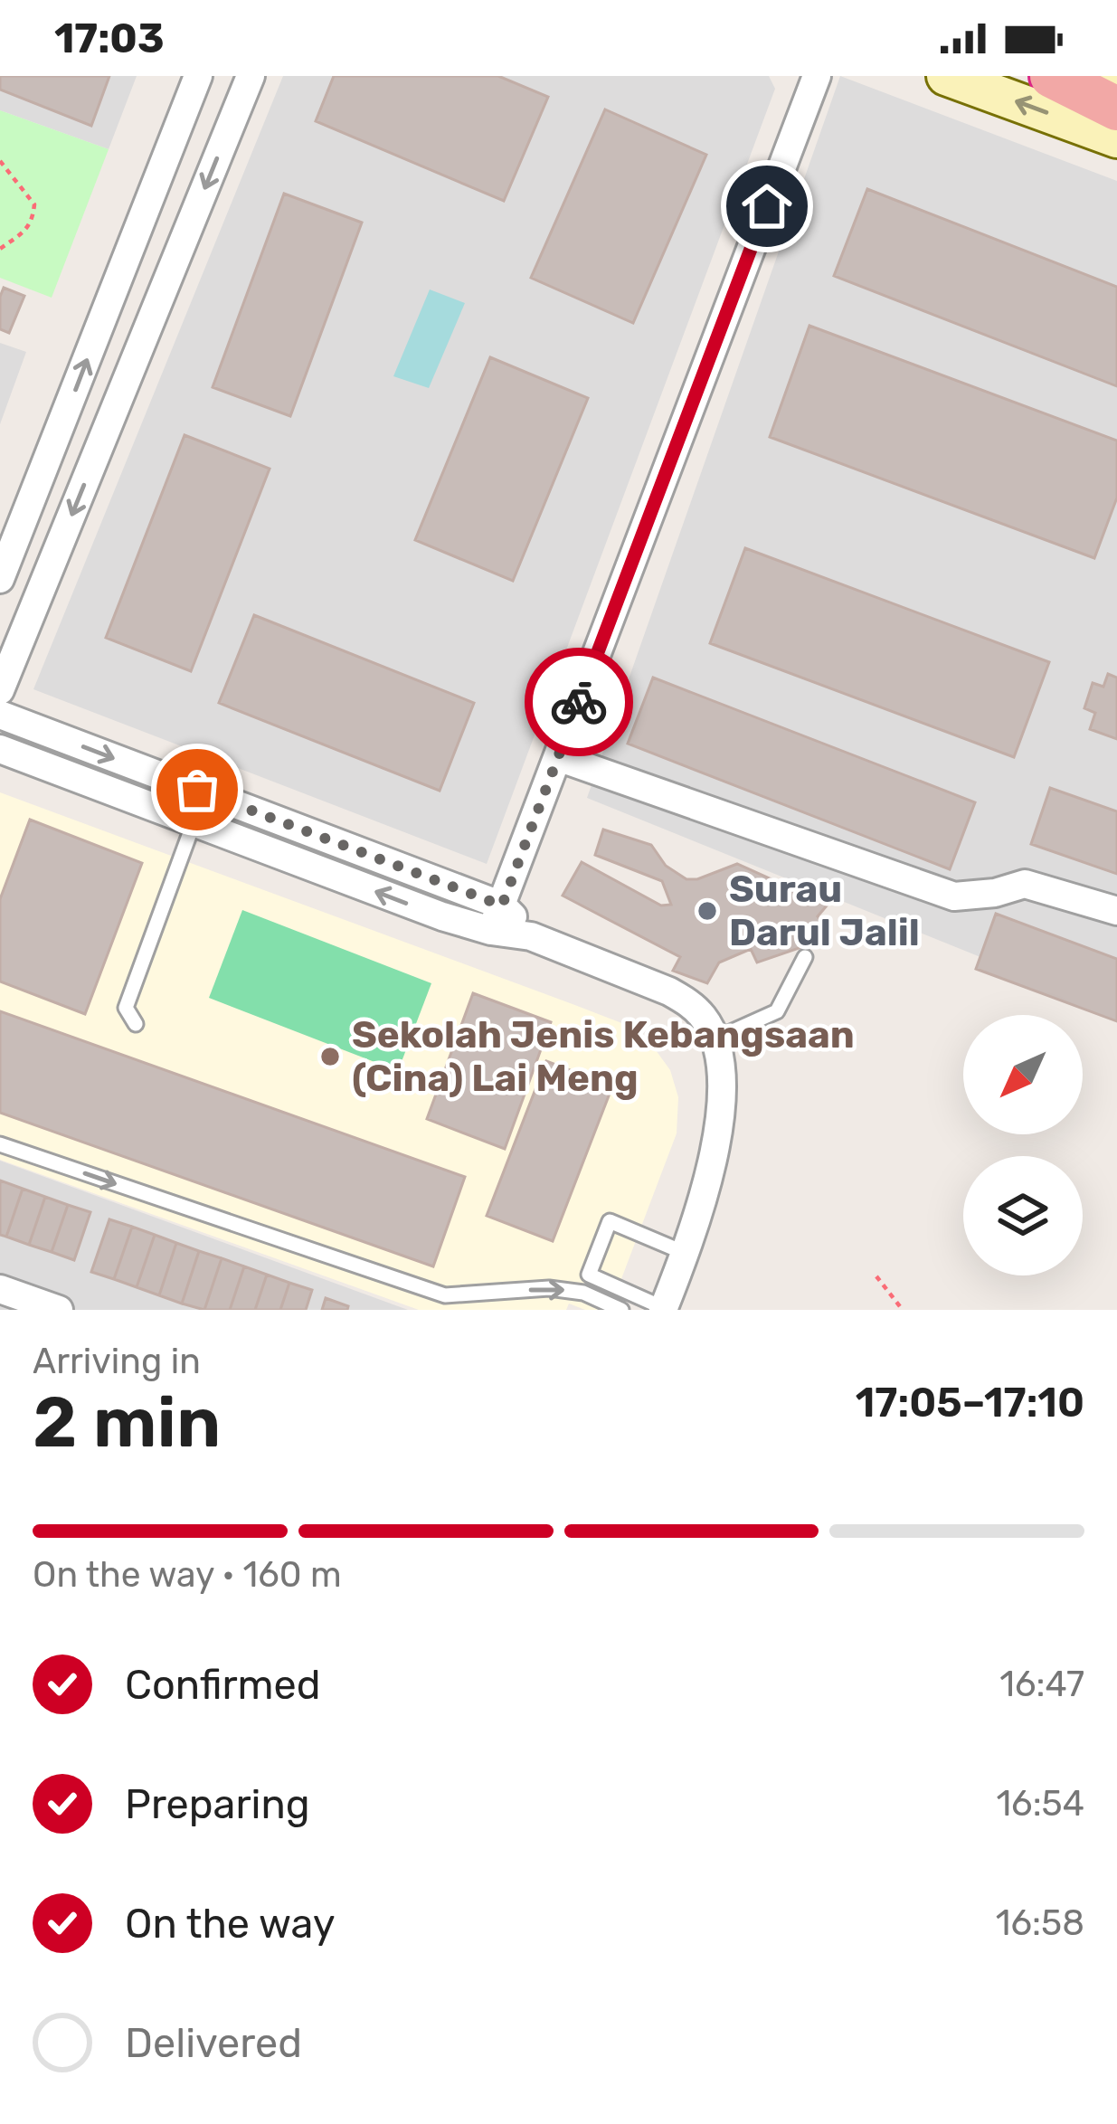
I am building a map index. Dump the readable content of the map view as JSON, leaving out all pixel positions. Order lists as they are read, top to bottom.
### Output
{
  "places": ["Surau Darul Jalil", "Sekolah Jenis Kebangsaan (Cina) Lai Meng"],
  "north": "bottom left",
  "page": {
    "status": "17:03",
    "heading": ["2 min", "Arriving in", "17:05–17:10"],
    "bar": "On the way · 160 m",
    "list": [
      ["Confirmed", "16:47"],
      ["Preparing", "16:54"],
      ["On the way", "16:58"],
      "Delivered"
    ]
  }
}
